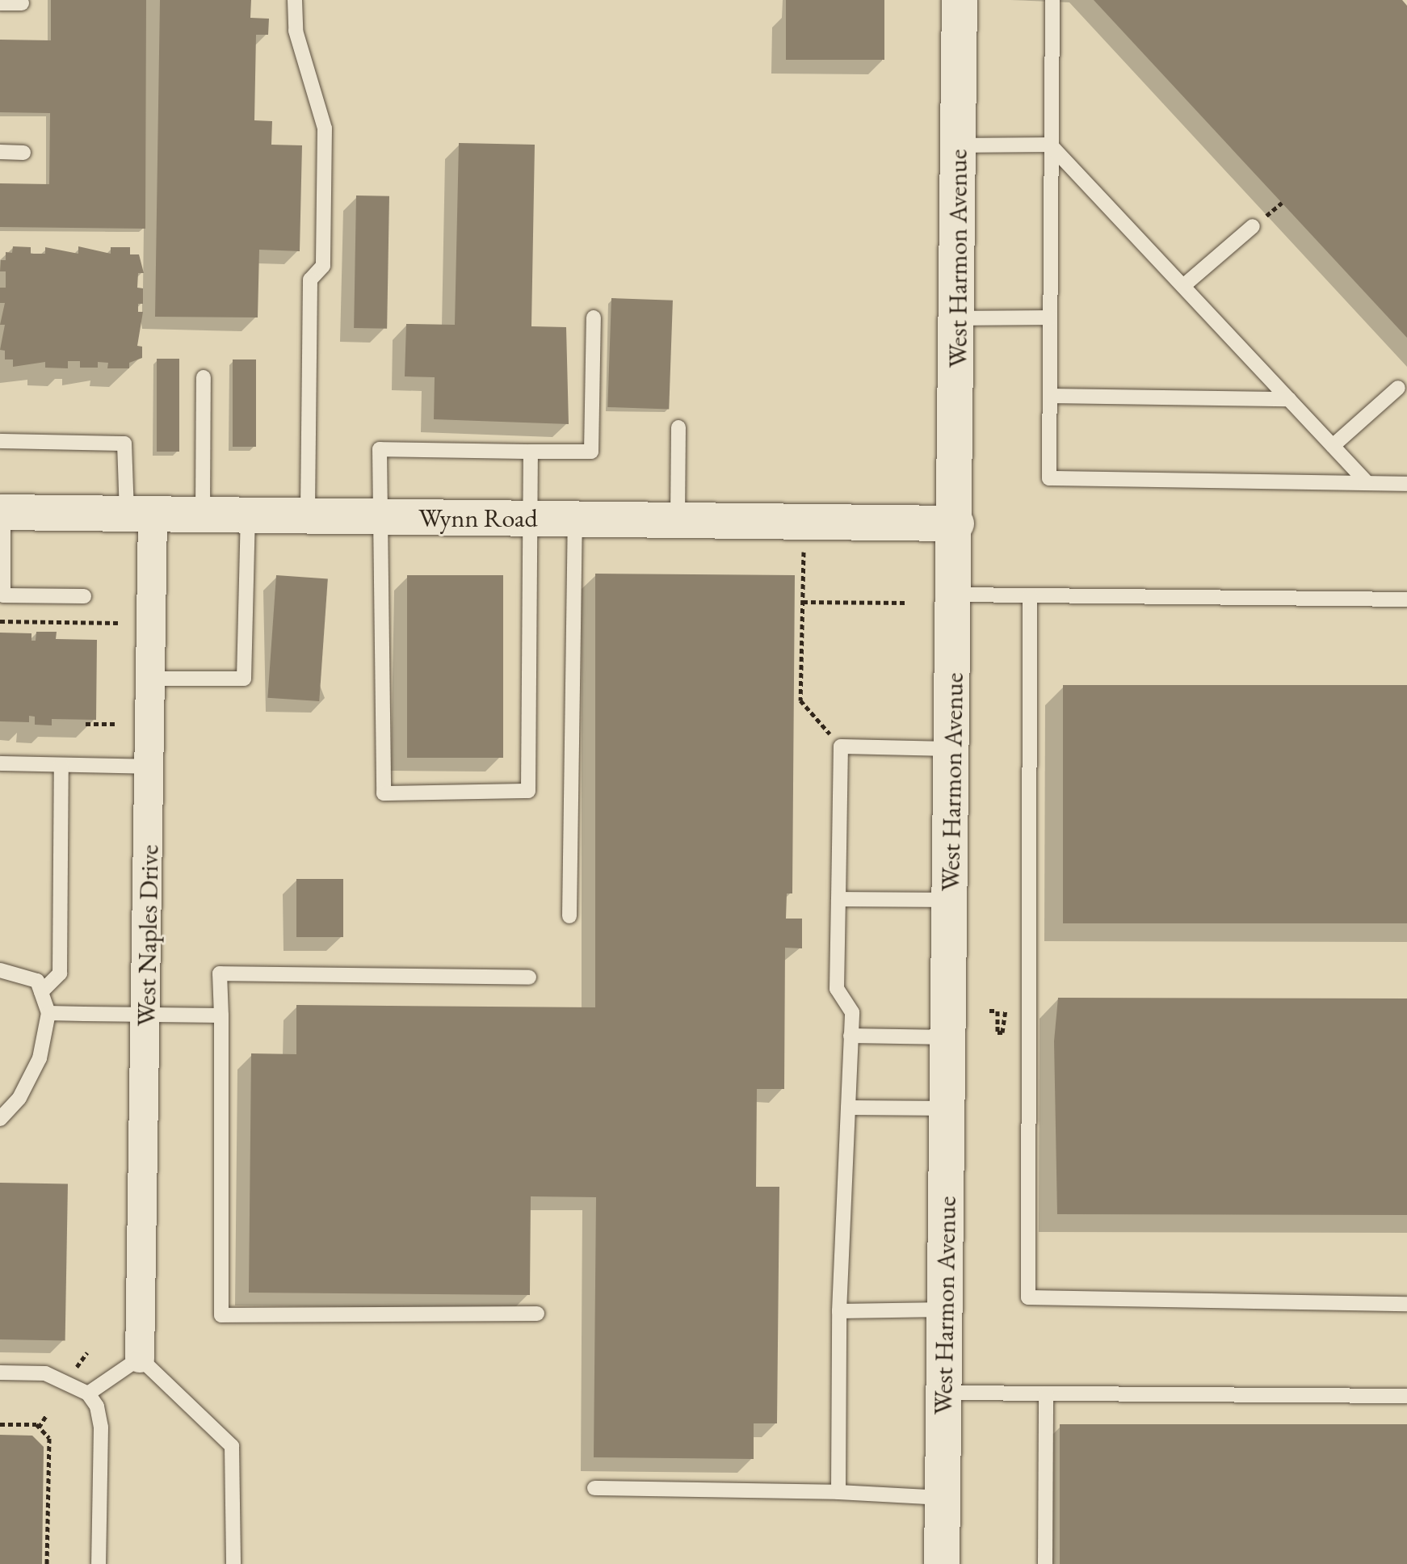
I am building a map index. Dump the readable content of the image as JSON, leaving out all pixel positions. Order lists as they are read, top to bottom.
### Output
{
  "streets": {
    "main road": ["West Harmon Avenue", "Wynn Road"],
    "street": ["West Naples Drive"]
  },
  "crossings": [
    ["West Harmon Avenue", "Wynn Road"],
    ["Wynn Road", "West Naples Drive"]
  ]
}
